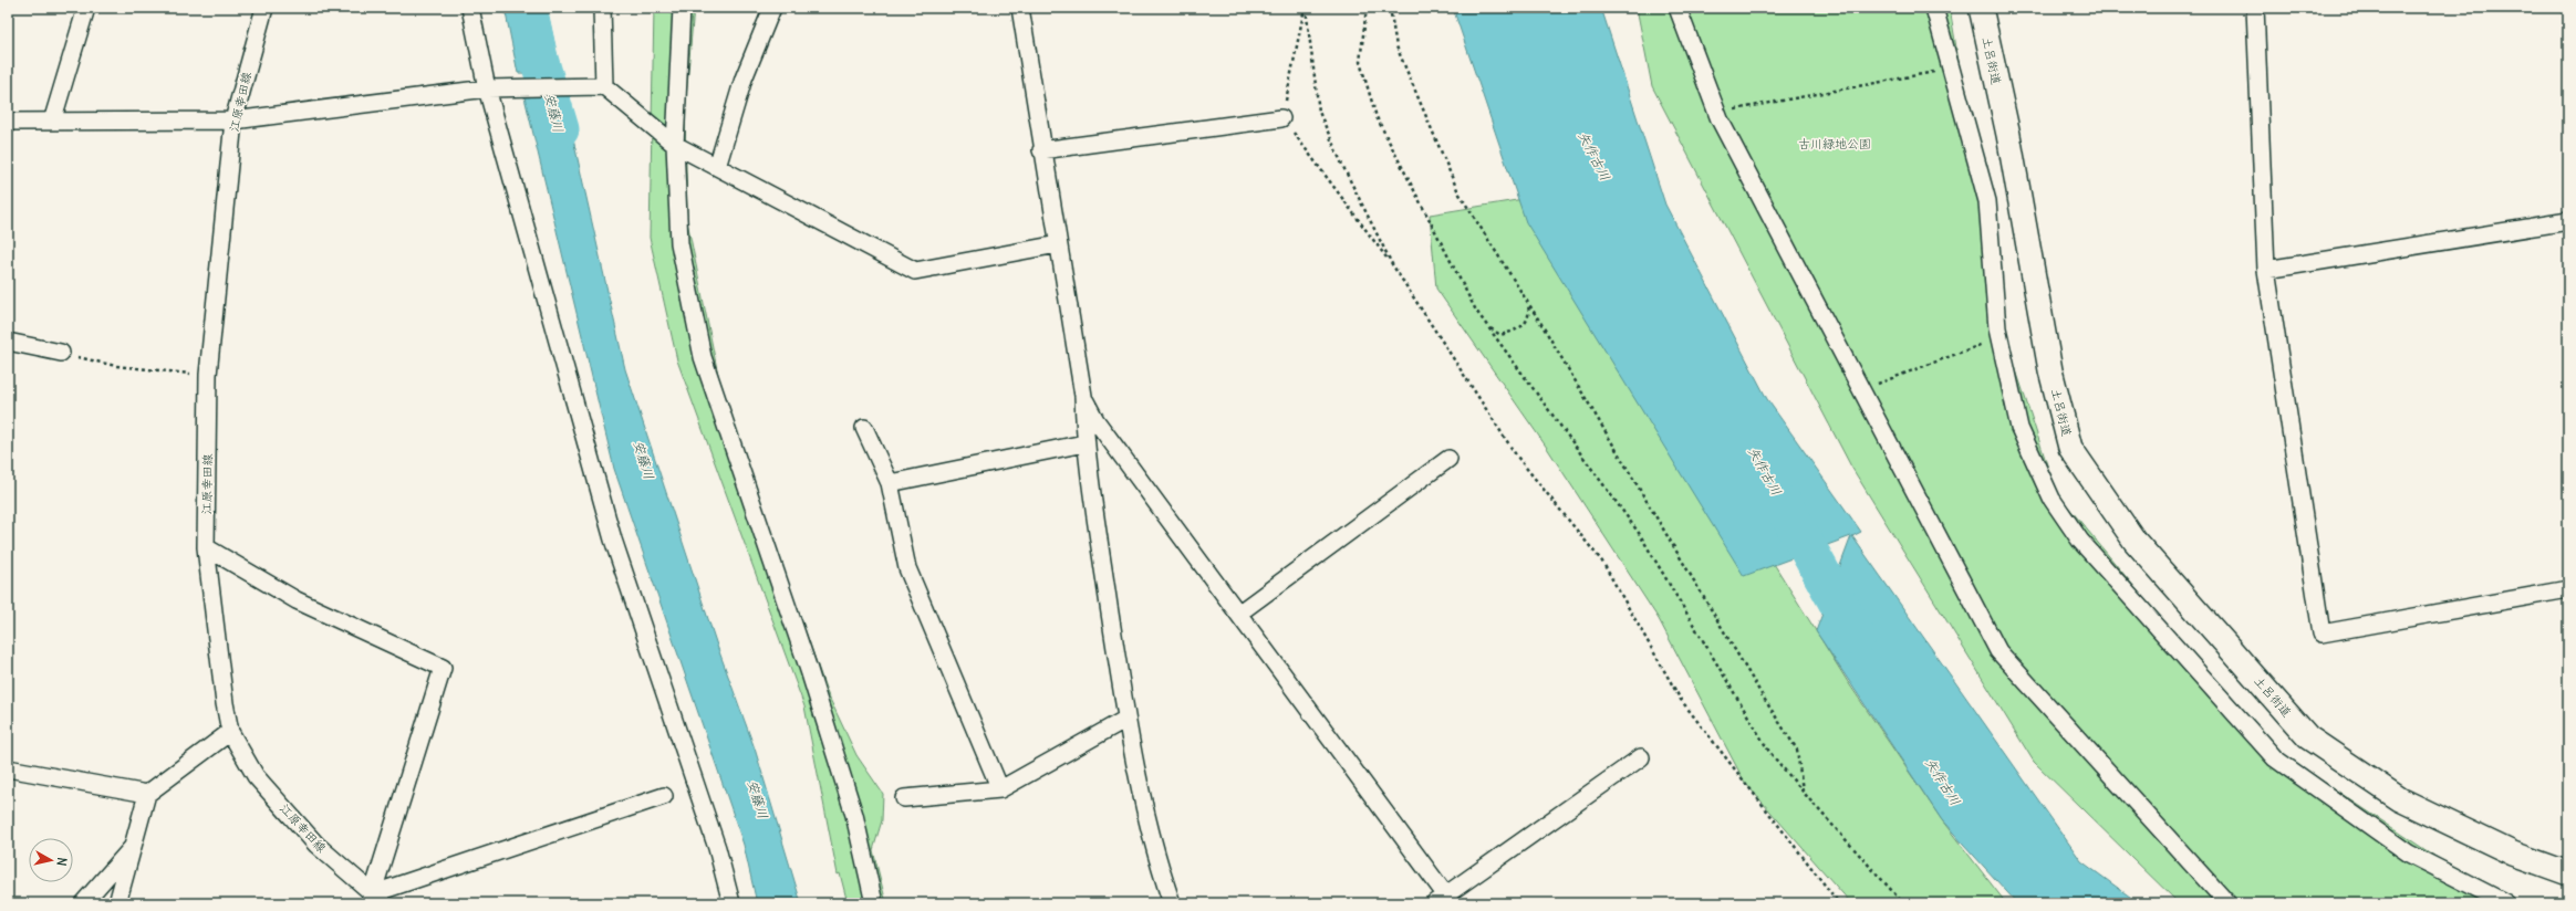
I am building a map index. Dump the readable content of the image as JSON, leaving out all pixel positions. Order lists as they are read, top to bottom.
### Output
{
  "streets": {
    "street": ["土呂街道", "江原幸田線"]
  },
  "water": ["安藤川", "矢作古川"],
  "parks": ["古川緑地公園"],
  "north": "right"
}
